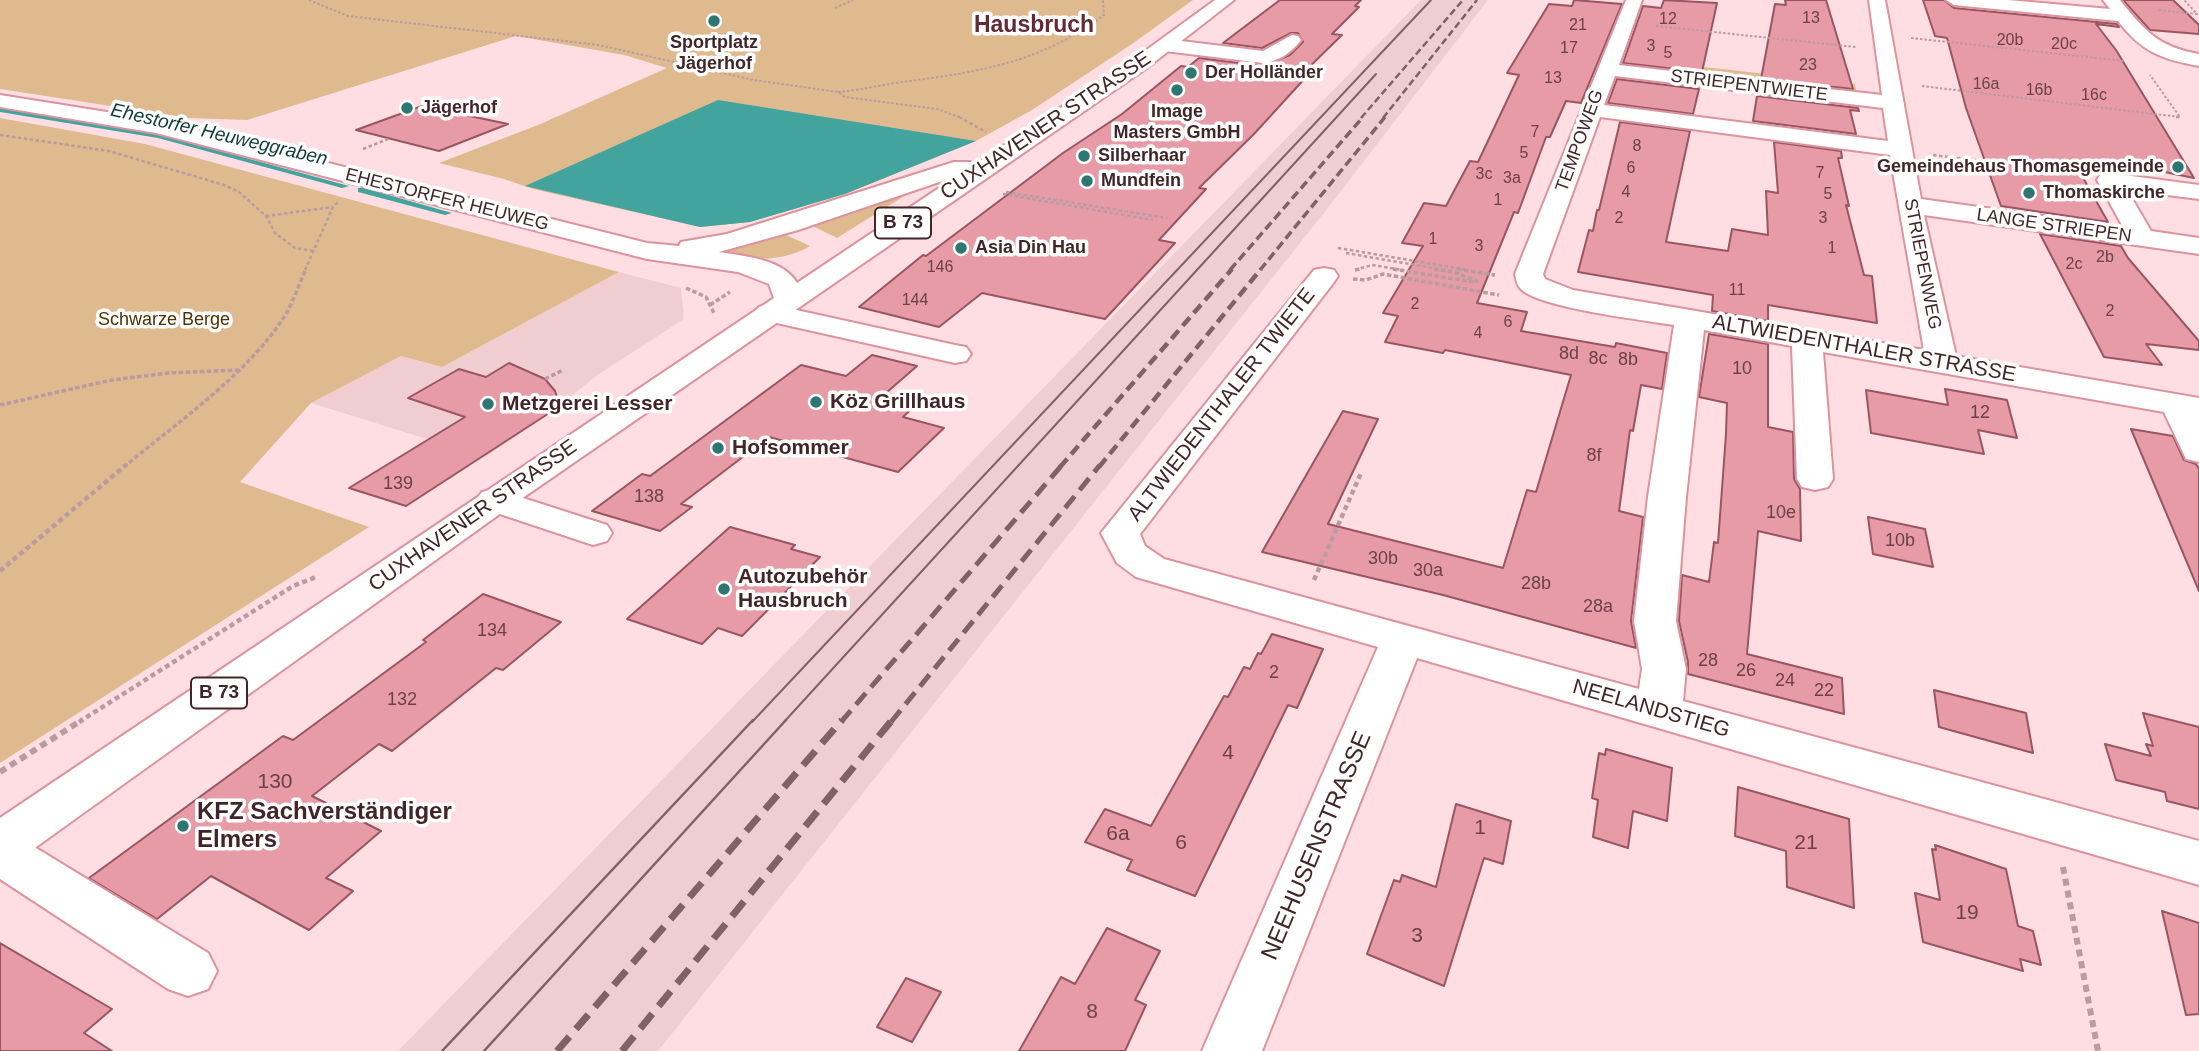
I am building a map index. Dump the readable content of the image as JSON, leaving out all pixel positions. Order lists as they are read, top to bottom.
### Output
{
  "streets": {
    "street": [
      "STRIEPENTWIETE",
      "CUXHAVENER STRASSE",
      "TEMPOWEG",
      "EHESTORFER HEUWEG",
      "B 73",
      "LANGE STRIEPEN",
      "STRIEPENWEG",
      "ALTWIEDENTHALER STRASSE",
      "ALTWIEDENTHALER TWIETE",
      "NEELANDSTIEG",
      "NEEHUSENSTRASSE"
    ]
  },
  "crossings": [
    ["STRIEPENTWIETE", "TEMPOWEG"],
    ["STRIEPENTWIETE", "STRIEPENWEG"],
    ["CUXHAVENER STRASSE", "EHESTORFER HEUWEG"],
    ["TEMPOWEG", "ALTWIEDENTHALER STRASSE"],
    ["LANGE STRIEPEN", "STRIEPENWEG"],
    ["STRIEPENWEG", "ALTWIEDENTHALER STRASSE"],
    ["ALTWIEDENTHALER TWIETE", "NEELANDSTIEG"],
    ["NEELANDSTIEG", "NEEHUSENSTRASSE"]
  ],
  "districts": ["Hausbruch"],
  "water": ["Ehestorfer Heuweggraben"],
  "parks": ["Schwarze Berge"],
  "places": [
    "Sportplatz Jägerhof",
    "Der Holländer",
    "Image Masters GmbH",
    "Jägerhof",
    "Silberhaar",
    "Gemeindehaus Thomasgemeinde",
    "Mundfein",
    "Thomaskirche",
    "Asia Din Hau",
    "Köz Grillhaus",
    "Metzgerei Lesser",
    "Hofsommer",
    "Autozubehör Hausbruch",
    "KFZ Sachverständiger Elmers"
  ],
  "house_numbers": [
    "13",
    "12",
    "21",
    "20b",
    "20c",
    "3",
    "17",
    "5",
    "23",
    "13",
    "16a",
    "16b",
    "16c",
    "7",
    "8",
    "5",
    "6",
    "7",
    "3c",
    "3a",
    "4",
    "5",
    "1",
    "2",
    "3",
    "1",
    "3",
    "1",
    "2b",
    "2c",
    "146",
    "11",
    "144",
    "2",
    "2",
    "6",
    "4",
    "8d",
    "8c",
    "8b",
    "10",
    "12",
    "8f",
    "139",
    "138",
    "10e",
    "10b",
    "30b",
    "30a",
    "28b",
    "28a",
    "134",
    "28",
    "26",
    "2",
    "24",
    "22",
    "132",
    "4",
    "130",
    "1",
    "6a",
    "6",
    "21",
    "19",
    "3",
    "8"
  ]
}
